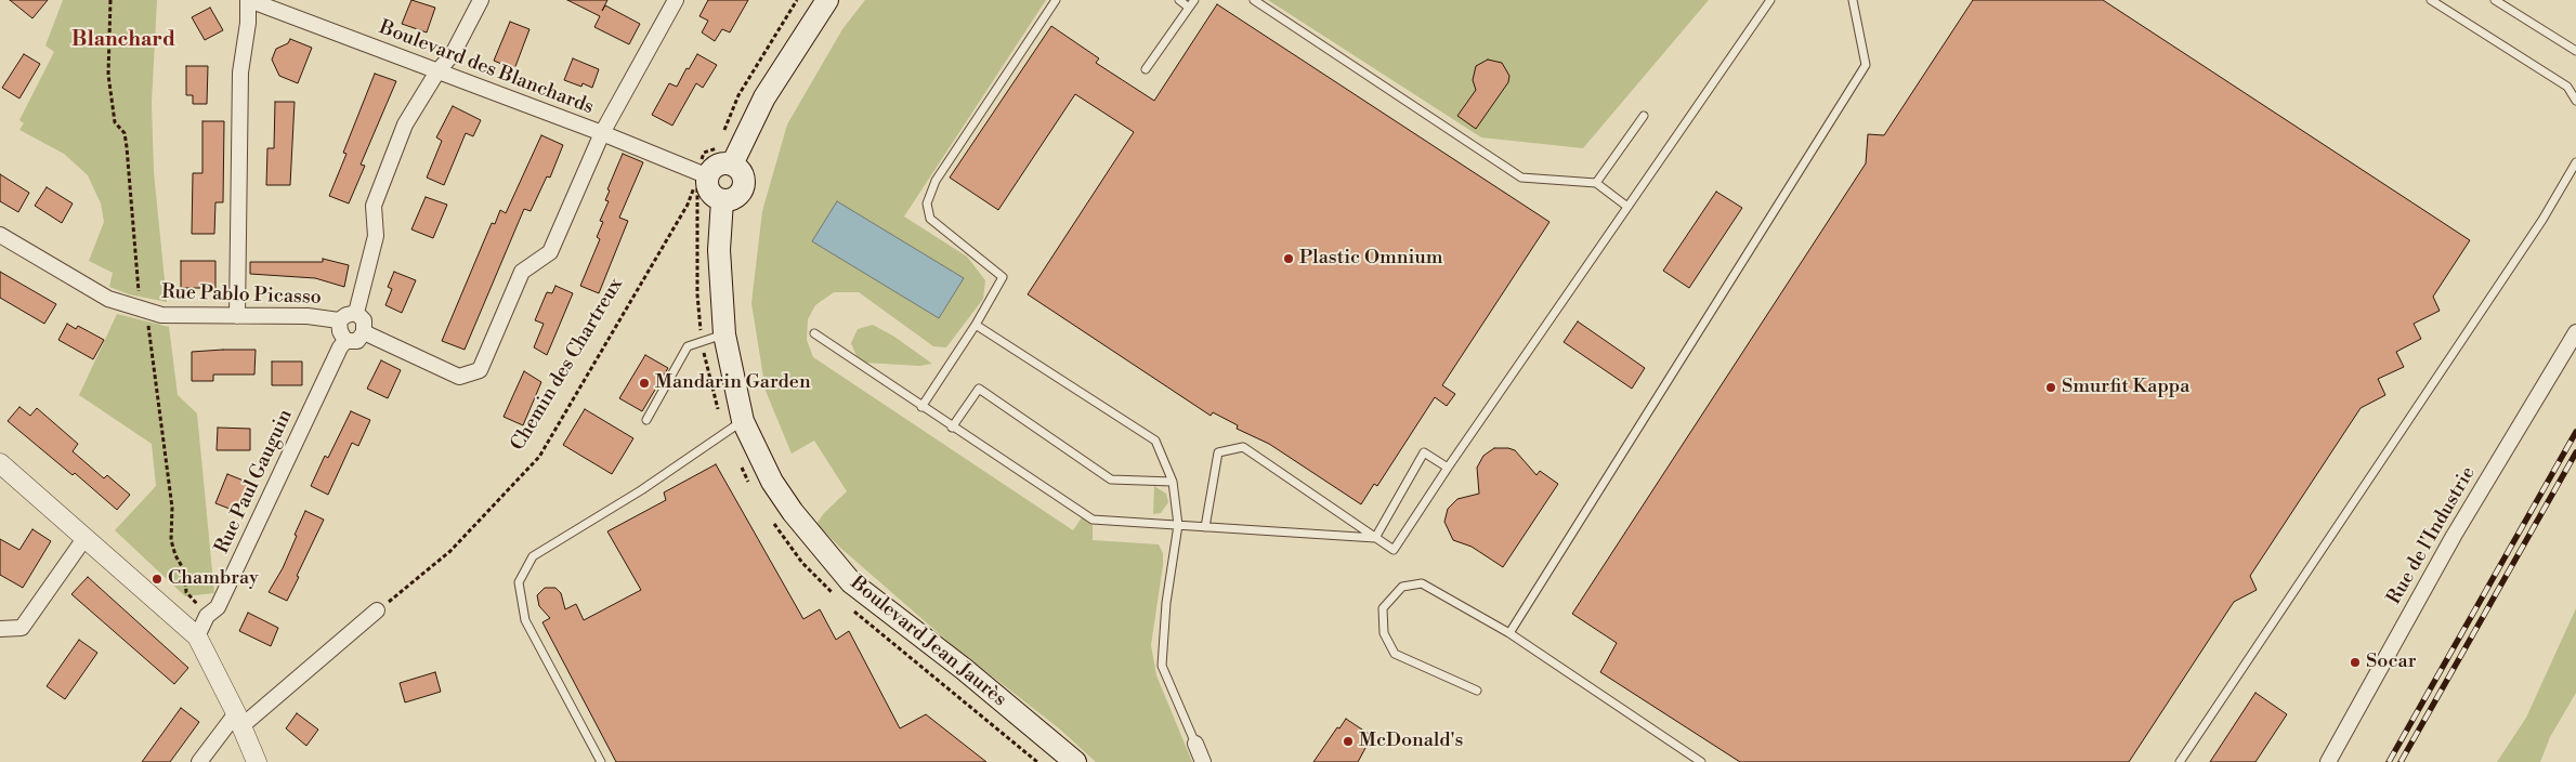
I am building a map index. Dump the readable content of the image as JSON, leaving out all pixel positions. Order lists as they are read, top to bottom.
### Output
{
  "streets": {
    "main road": ["Boulevard Jean Jaurès"],
    "street": [
      "Boulevard des Blanchards",
      "Rue Pablo Picasso",
      "Rue Paul Gauguin",
      "Rue de l'Industrie"
    ],
    "path": ["Chemin des Chartreux"]
  },
  "crossings": [
    ["Boulevard des Blanchards", "Chemin des Chartreux"],
    ["Rue Pablo Picasso", "Rue Paul Gauguin"]
  ],
  "districts": ["Blanchard"],
  "places": [
    "Plastic Omnium",
    "Mandarin Garden",
    "Smurfit Kappa",
    "Chambray",
    "Socar",
    "McDonald's"
  ]
}
